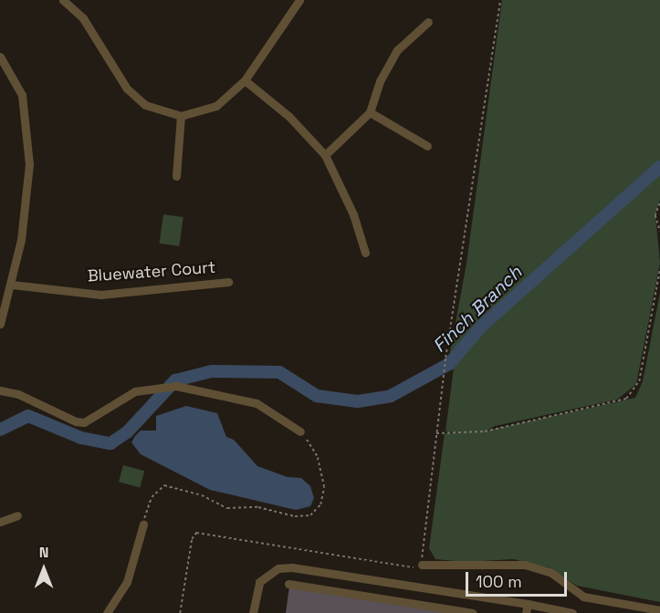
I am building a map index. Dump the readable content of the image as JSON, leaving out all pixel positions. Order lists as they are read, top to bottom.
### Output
{
  "streets": {
    "street": ["Bluewater Court"]
  },
  "water": ["Finch Branch"],
  "scale_bar": "100 m",
  "north": "top"
}
